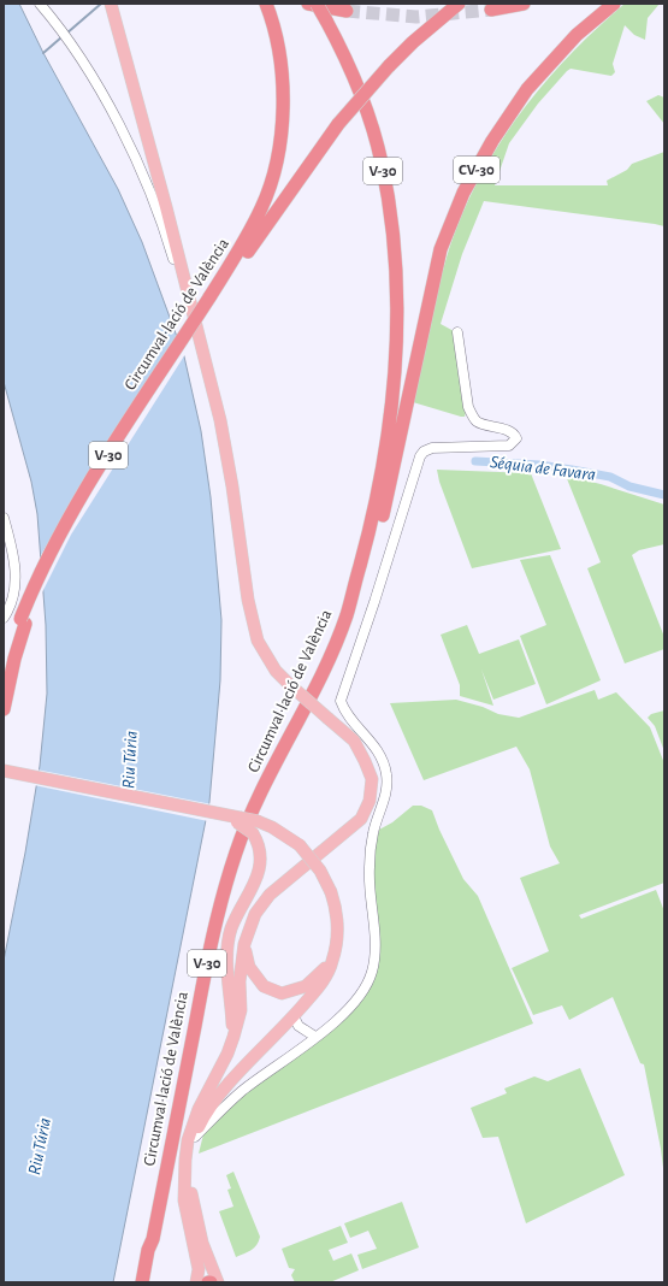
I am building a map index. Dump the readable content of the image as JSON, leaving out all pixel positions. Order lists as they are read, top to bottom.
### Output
{
  "streets": {
    "highway": ["CV-30", "V-30", "Circumval·lació de València"]
  },
  "crossings": [
    ["CV-30", "Circumval·lació de València"]
  ],
  "water": ["Séquia de Favara", "Riu Túria"]
}
